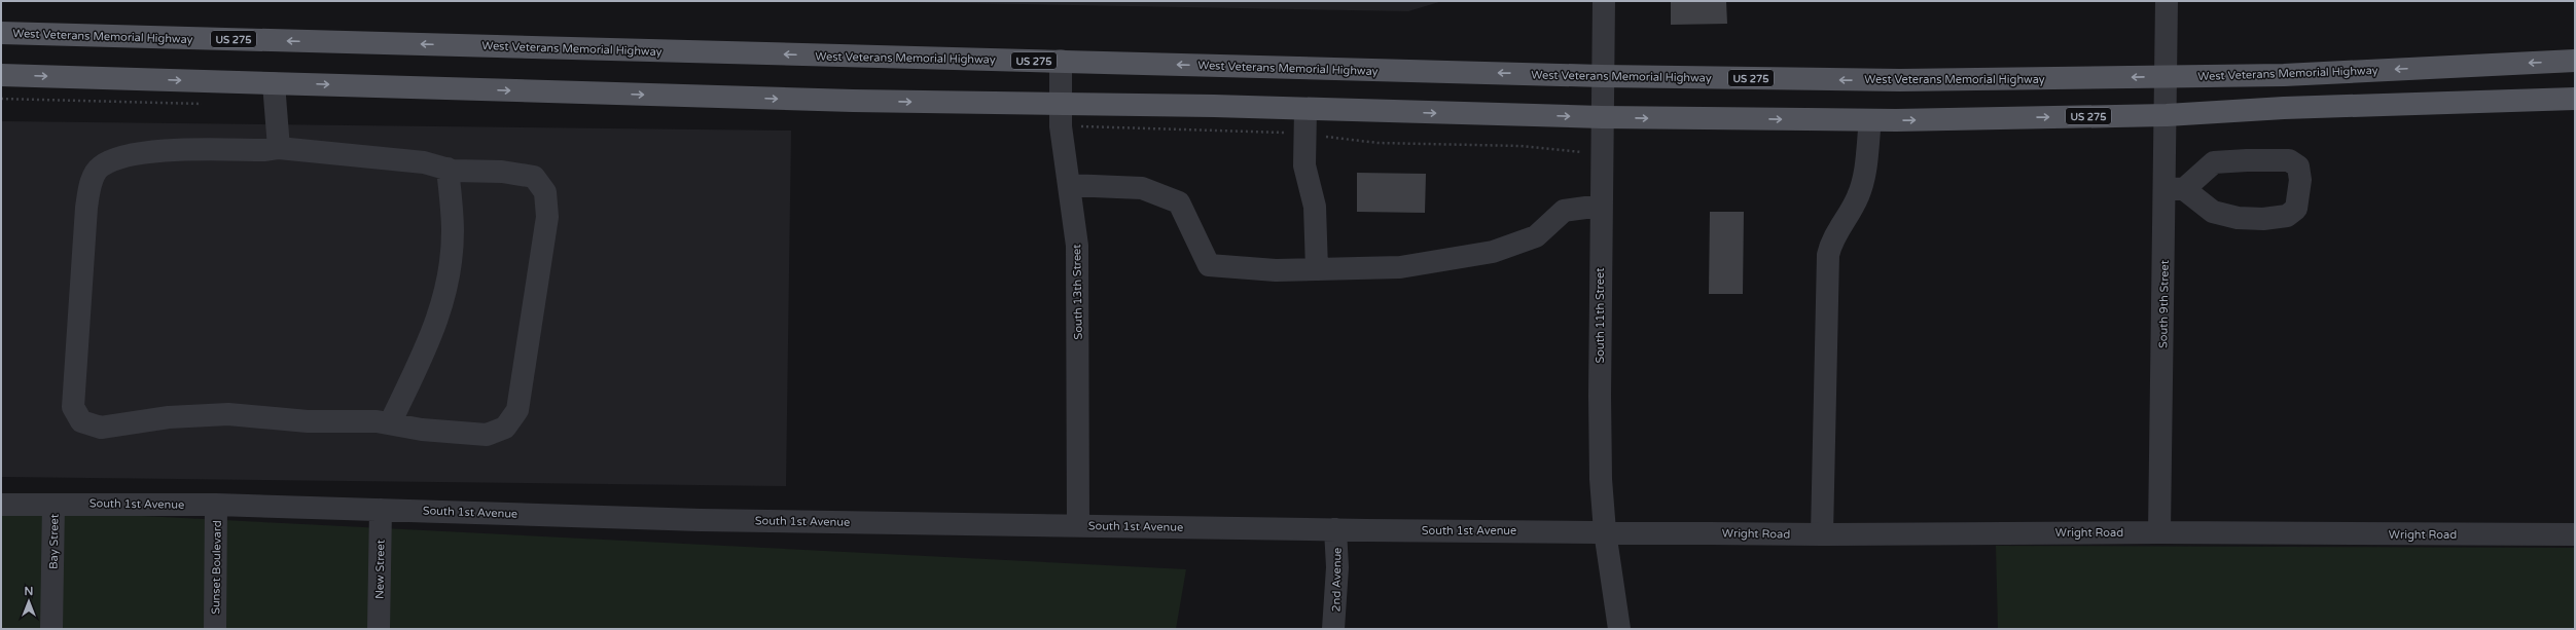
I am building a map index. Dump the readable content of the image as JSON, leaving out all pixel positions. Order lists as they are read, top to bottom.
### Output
{
  "streets": {
    "main road": ["West Veterans Memorial Highway", "US 275"],
    "street": [
      "South 13th Street",
      "South 9th Street",
      "South 11th Street",
      "South 1st Avenue",
      "Wright Road",
      "Bay Street",
      "Sunset Boulevard",
      "New Street",
      "2nd Avenue"
    ]
  },
  "crossings": [
    ["West Veterans Memorial Highway", "South 13th Street"],
    ["West Veterans Memorial Highway", "South 9th Street"],
    ["West Veterans Memorial Highway", "South 11th Street"],
    ["US 275", "South 13th Street"],
    ["US 275", "South 9th Street"],
    ["US 275", "South 11th Street"],
    ["South 13th Street", "South 1st Avenue"],
    ["South 9th Street", "Wright Road"],
    ["South 11th Street", "South 1st Avenue"],
    ["South 11th Street", "Wright Road"],
    ["South 1st Avenue", "Wright Road"],
    ["South 1st Avenue", "Bay Street"],
    ["South 1st Avenue", "Sunset Boulevard"],
    ["South 1st Avenue", "New Street"],
    ["South 1st Avenue", "2nd Avenue"]
  ],
  "north": "top"
}
